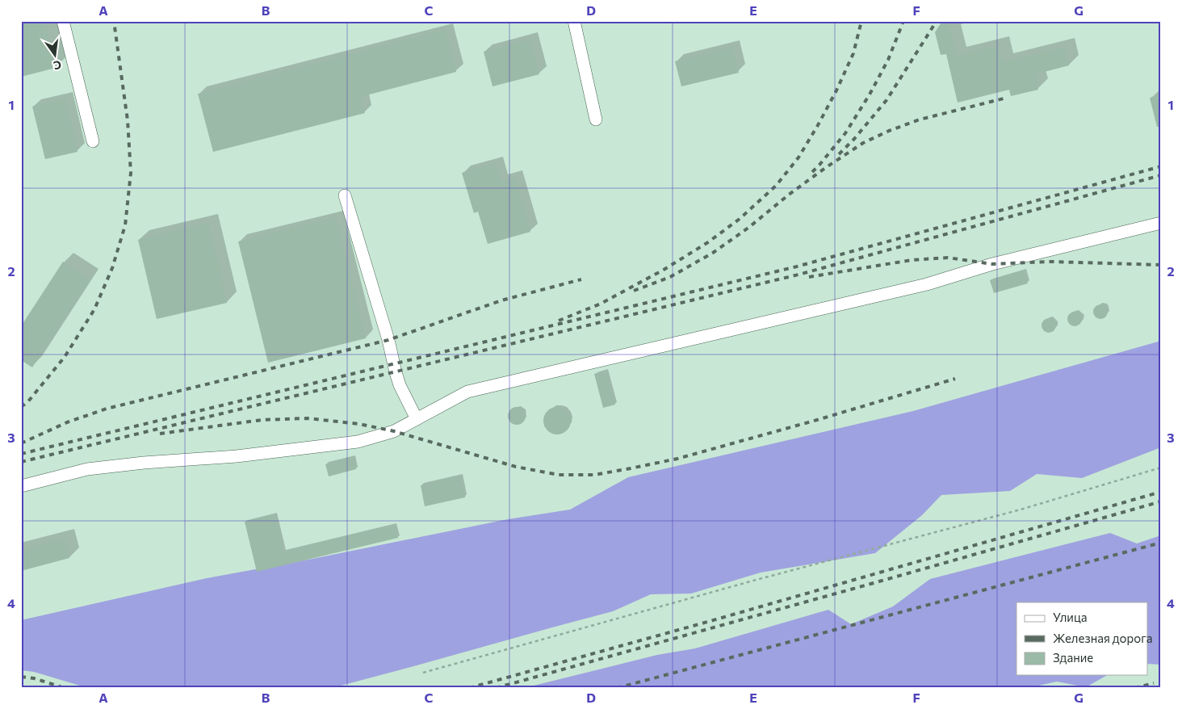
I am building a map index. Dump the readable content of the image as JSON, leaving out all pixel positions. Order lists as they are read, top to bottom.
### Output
{
  "legend": ["Улица", "Железная дорога", "Здание"],
  "north": "bottom",
  "grid": {
    "columns": [
      "A",
      "B",
      "C",
      "D",
      "E",
      "F",
      "G"
    ],
    "rows": [
      "1",
      "2",
      "3",
      "4"
    ]
  }
}
